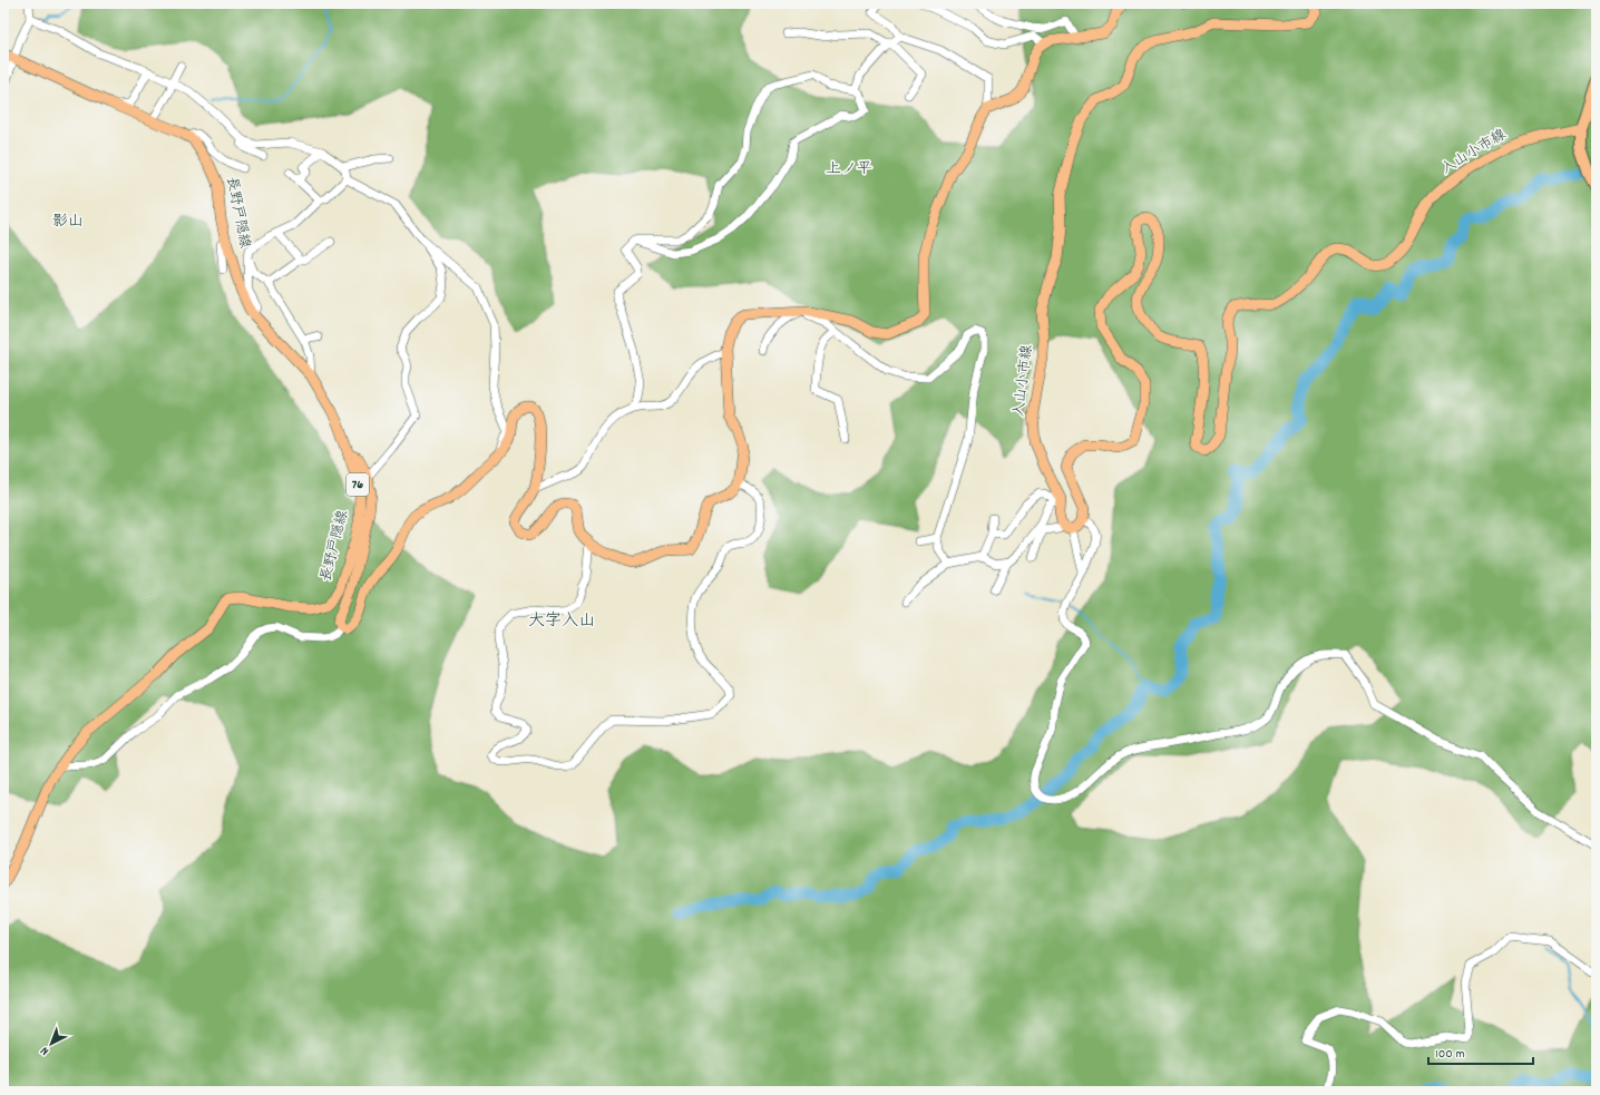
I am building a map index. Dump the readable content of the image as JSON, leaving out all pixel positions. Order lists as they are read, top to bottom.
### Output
{
  "streets": {
    "main road": ["入山小市線", "長野戸隠線", "76"]
  },
  "districts": ["上ノ平", "影山", "大字入山"],
  "scale_bar": "100 m",
  "north": "bottom left"
}
